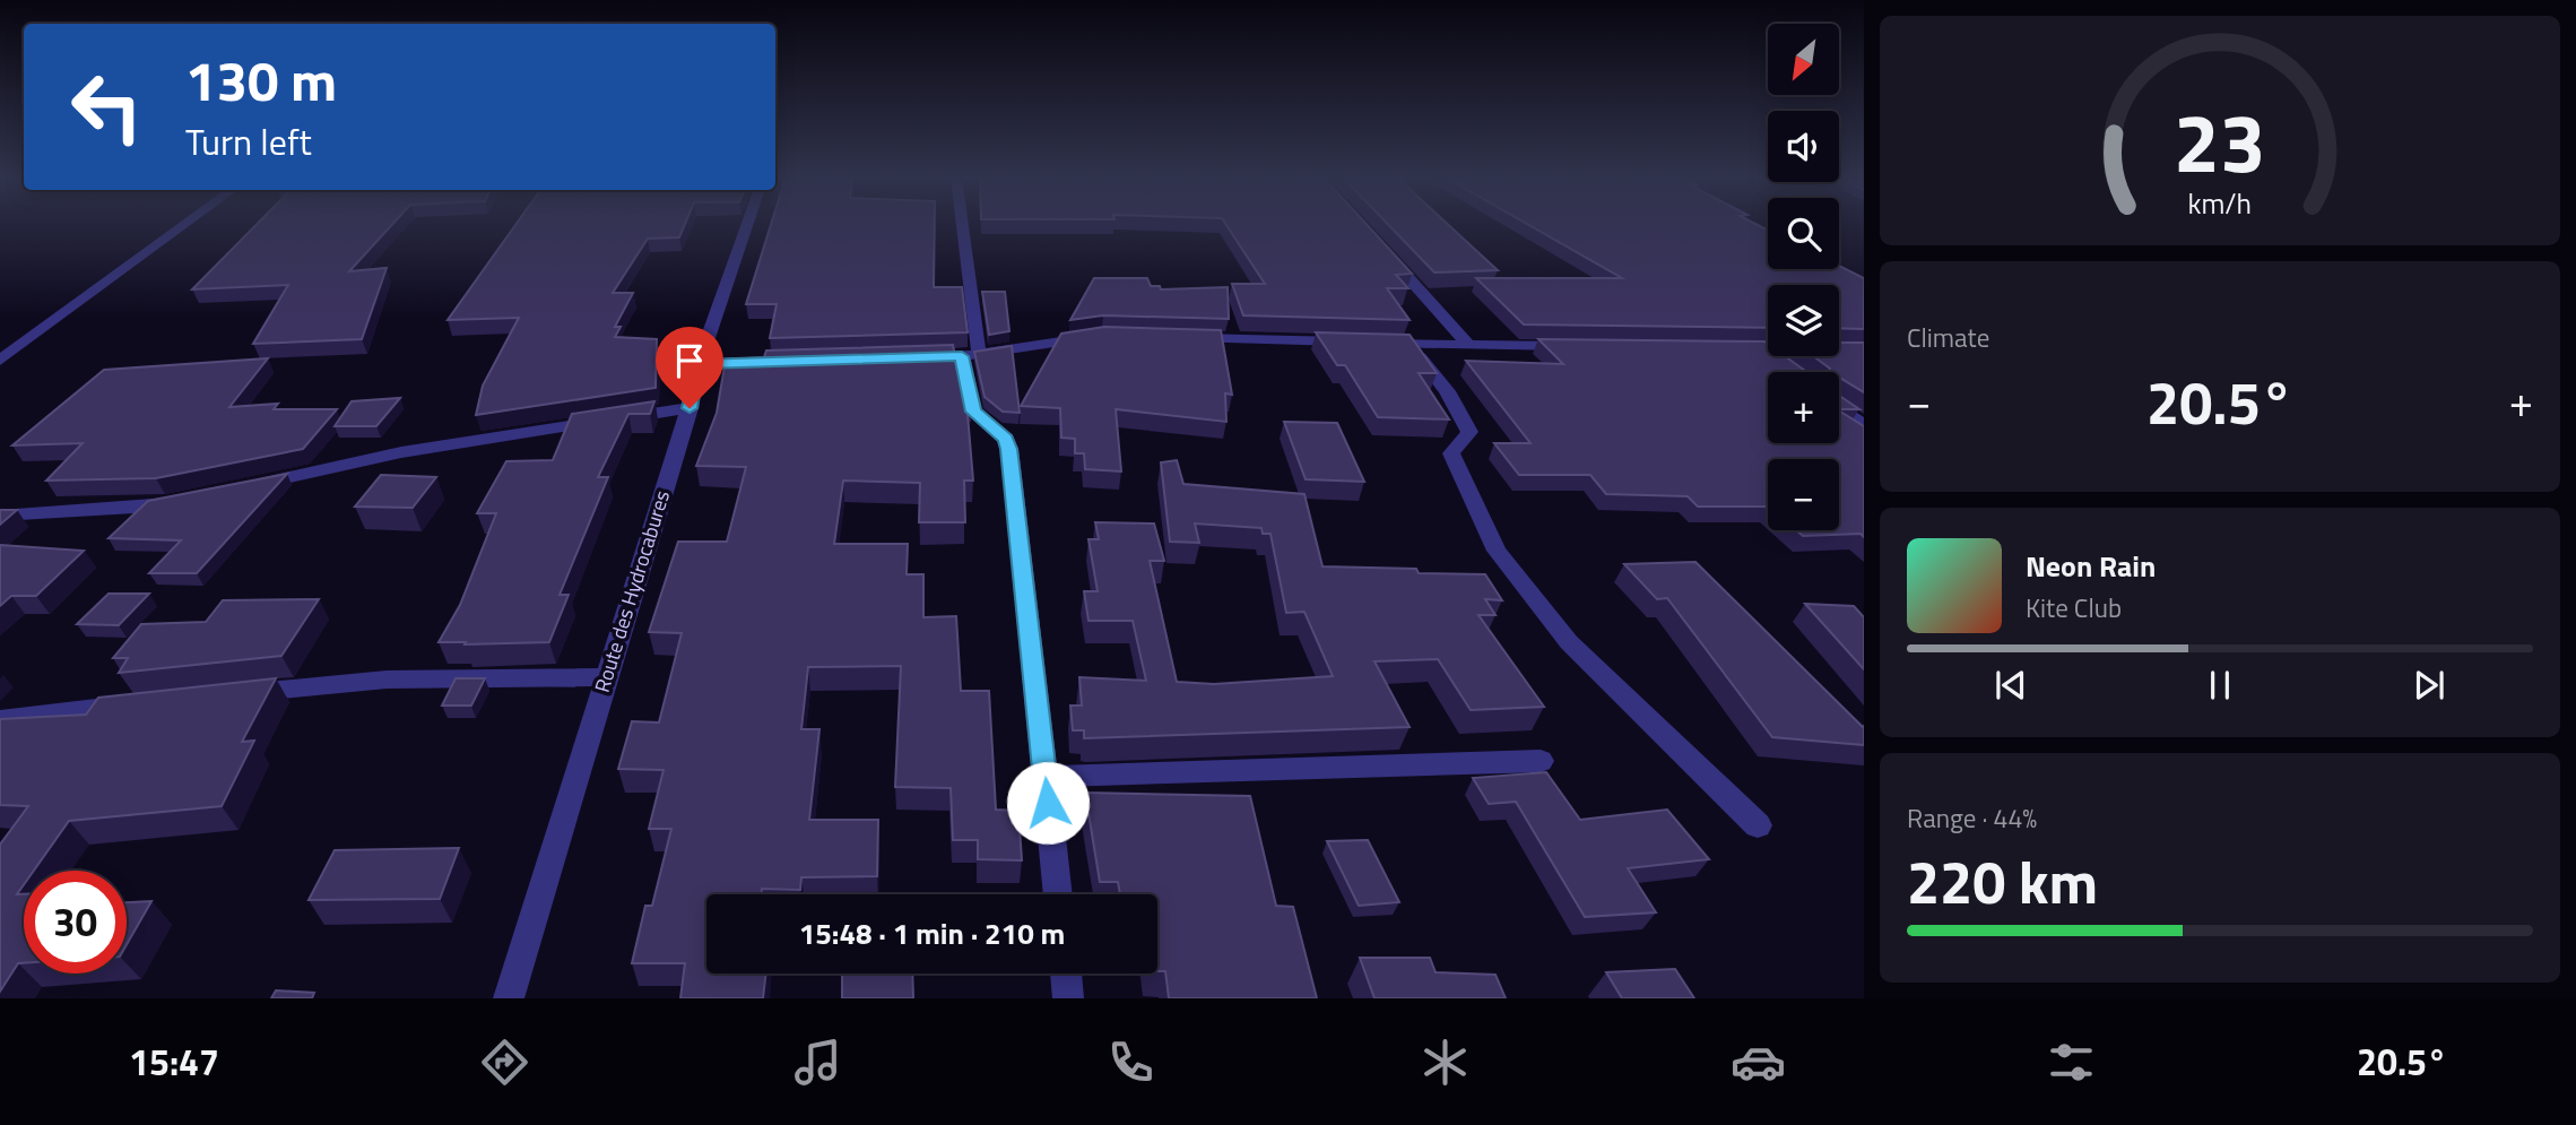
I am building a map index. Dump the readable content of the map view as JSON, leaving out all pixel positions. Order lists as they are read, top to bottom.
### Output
{
  "streets": {
    "street": ["Route des Hydrocabures"]
  },
  "north": "bottom left",
  "page": {
    "map_buttons": ["+", "−"],
    "turn": ["130 m", "Turn left"],
    "tile": [
      "Climate",
      ["Range · 44%", "220 km"]
    ],
    "heat": ["−", "20.5°", "+"],
    "song": ["Neon Rain", "Kite Club"],
    "limit": "30",
    "trip": "15:48 · 1 min · 210 m",
    "tabs": ["15:47", "20.5°"],
    "gauge": ["23", "km/h"]
  }
}
